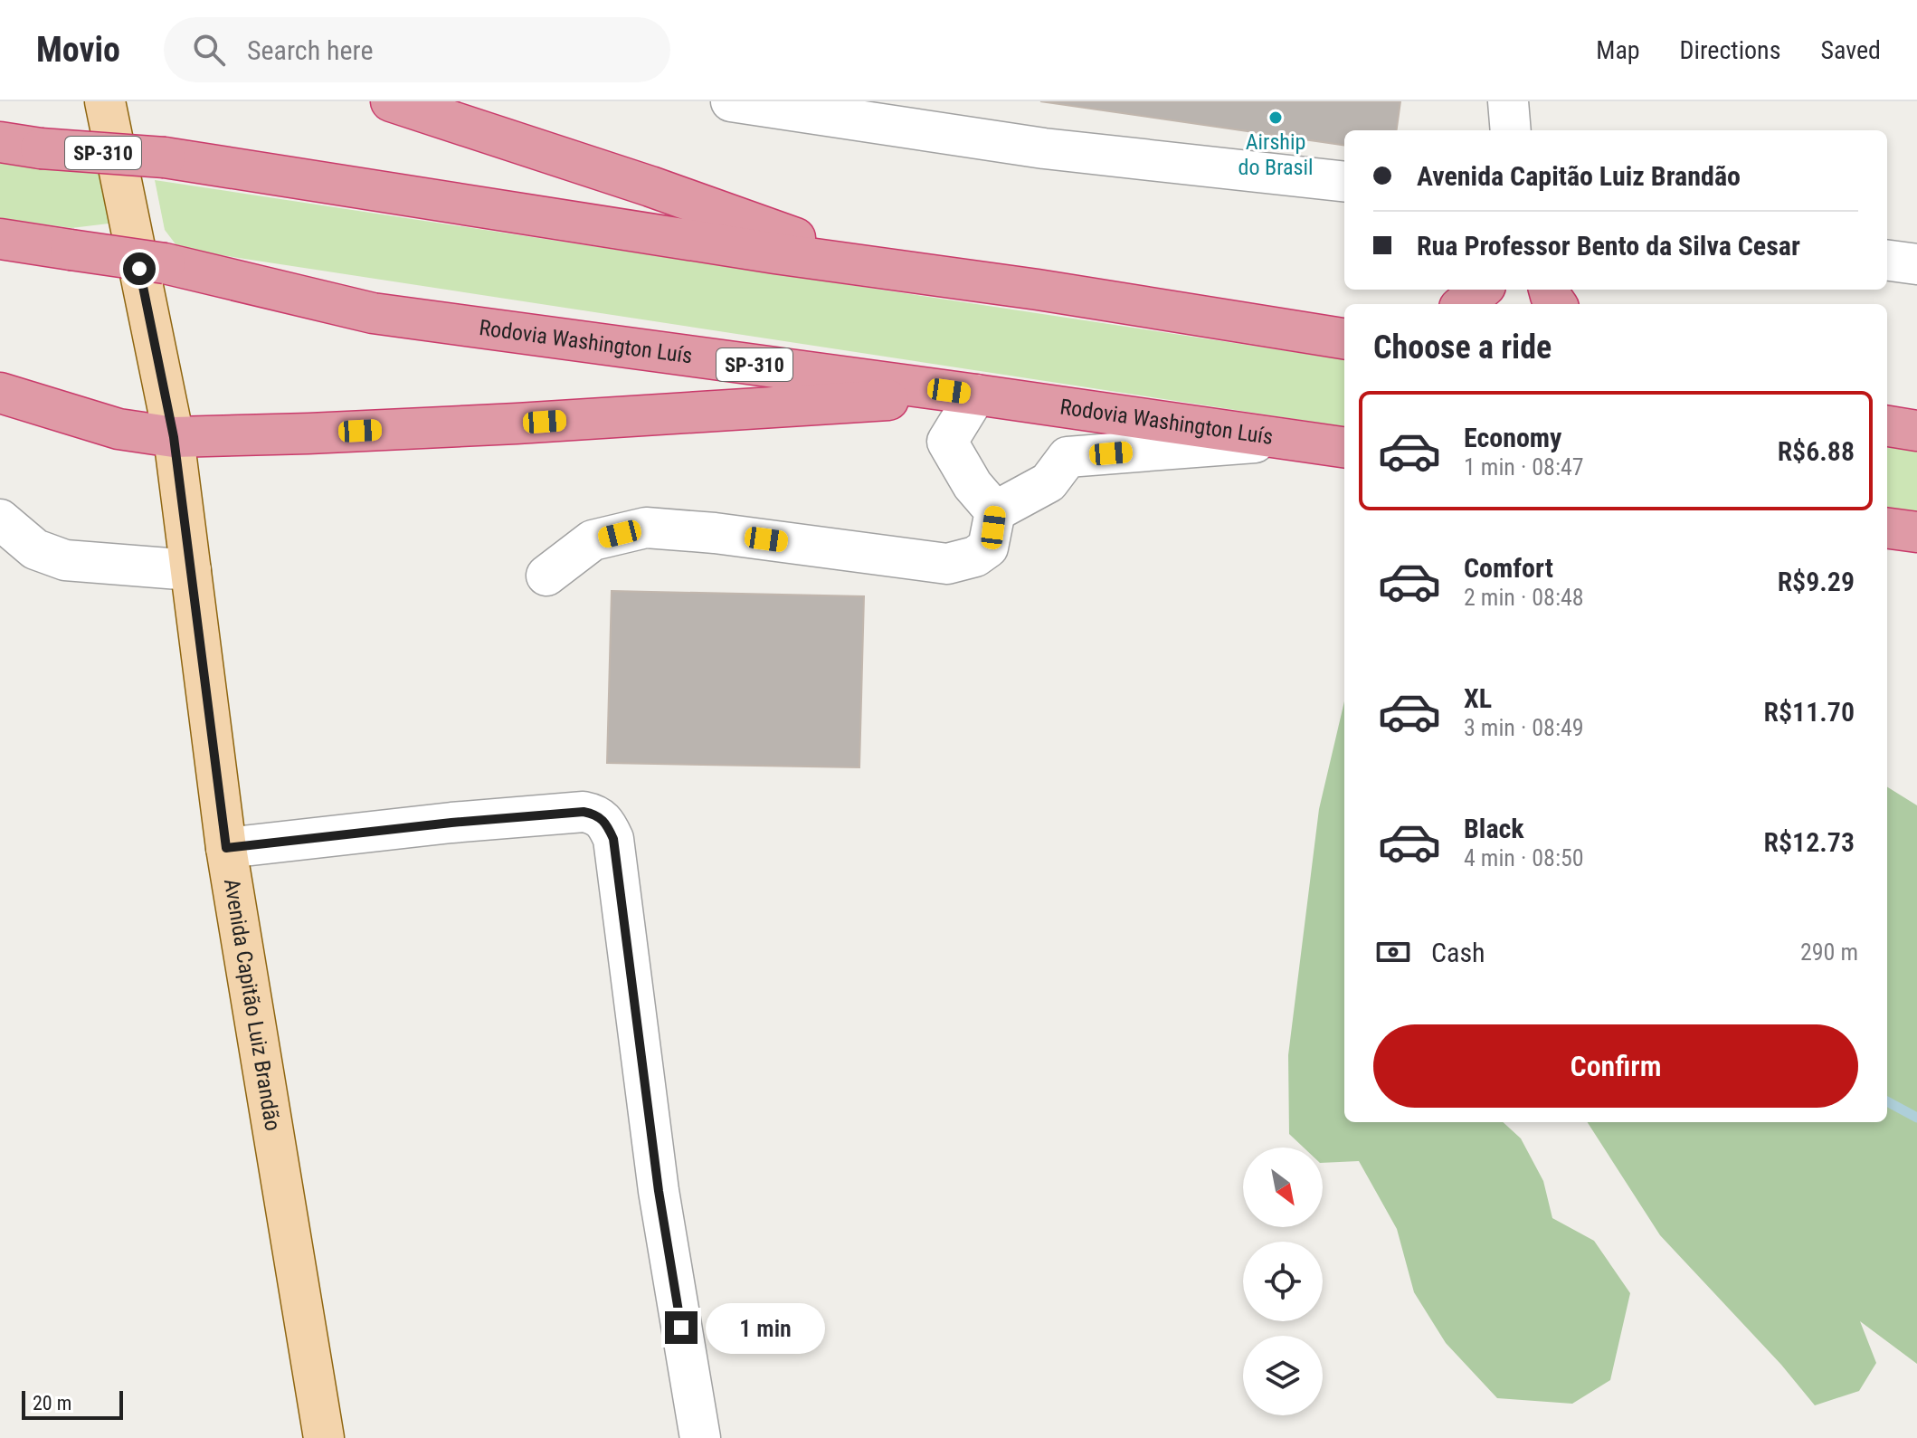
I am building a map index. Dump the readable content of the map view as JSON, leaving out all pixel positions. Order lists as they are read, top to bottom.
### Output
{
  "streets": {
    "highway": ["SP-310", "Rodovia Washington Luís"],
    "main road": ["Avenida Capitão Luiz Brandão"]
  },
  "places": ["Airship do Brasil"],
  "scale_bar": "20 m",
  "north": "bottom right",
  "page": {
    "header": "Movio",
    "search": "Search here",
    "nav": ["Map", "Directions", "Saved"],
    "banner": ["Avenida Capitão Luiz Brandão", "Rua Professor Bento da Silva Cesar"],
    "heading": "Choose a ride",
    "list": [
      {
        "name": "Economy",
        "note": "1 min · 08:47",
        "value": "R$6.88"
      },
      {
        "name": "Comfort",
        "note": "2 min · 08:48",
        "value": "R$9.29"
      },
      {
        "name": "XL",
        "note": "3 min · 08:49",
        "value": "R$11.70"
      },
      {
        "name": "Black",
        "note": "4 min · 08:50",
        "value": "R$12.73"
      }
    ],
    "pay": ["Cash", "290 m"],
    "buttons": "Confirm",
    "bubble": "1 min",
    "scale": "20 m"
  }
}
